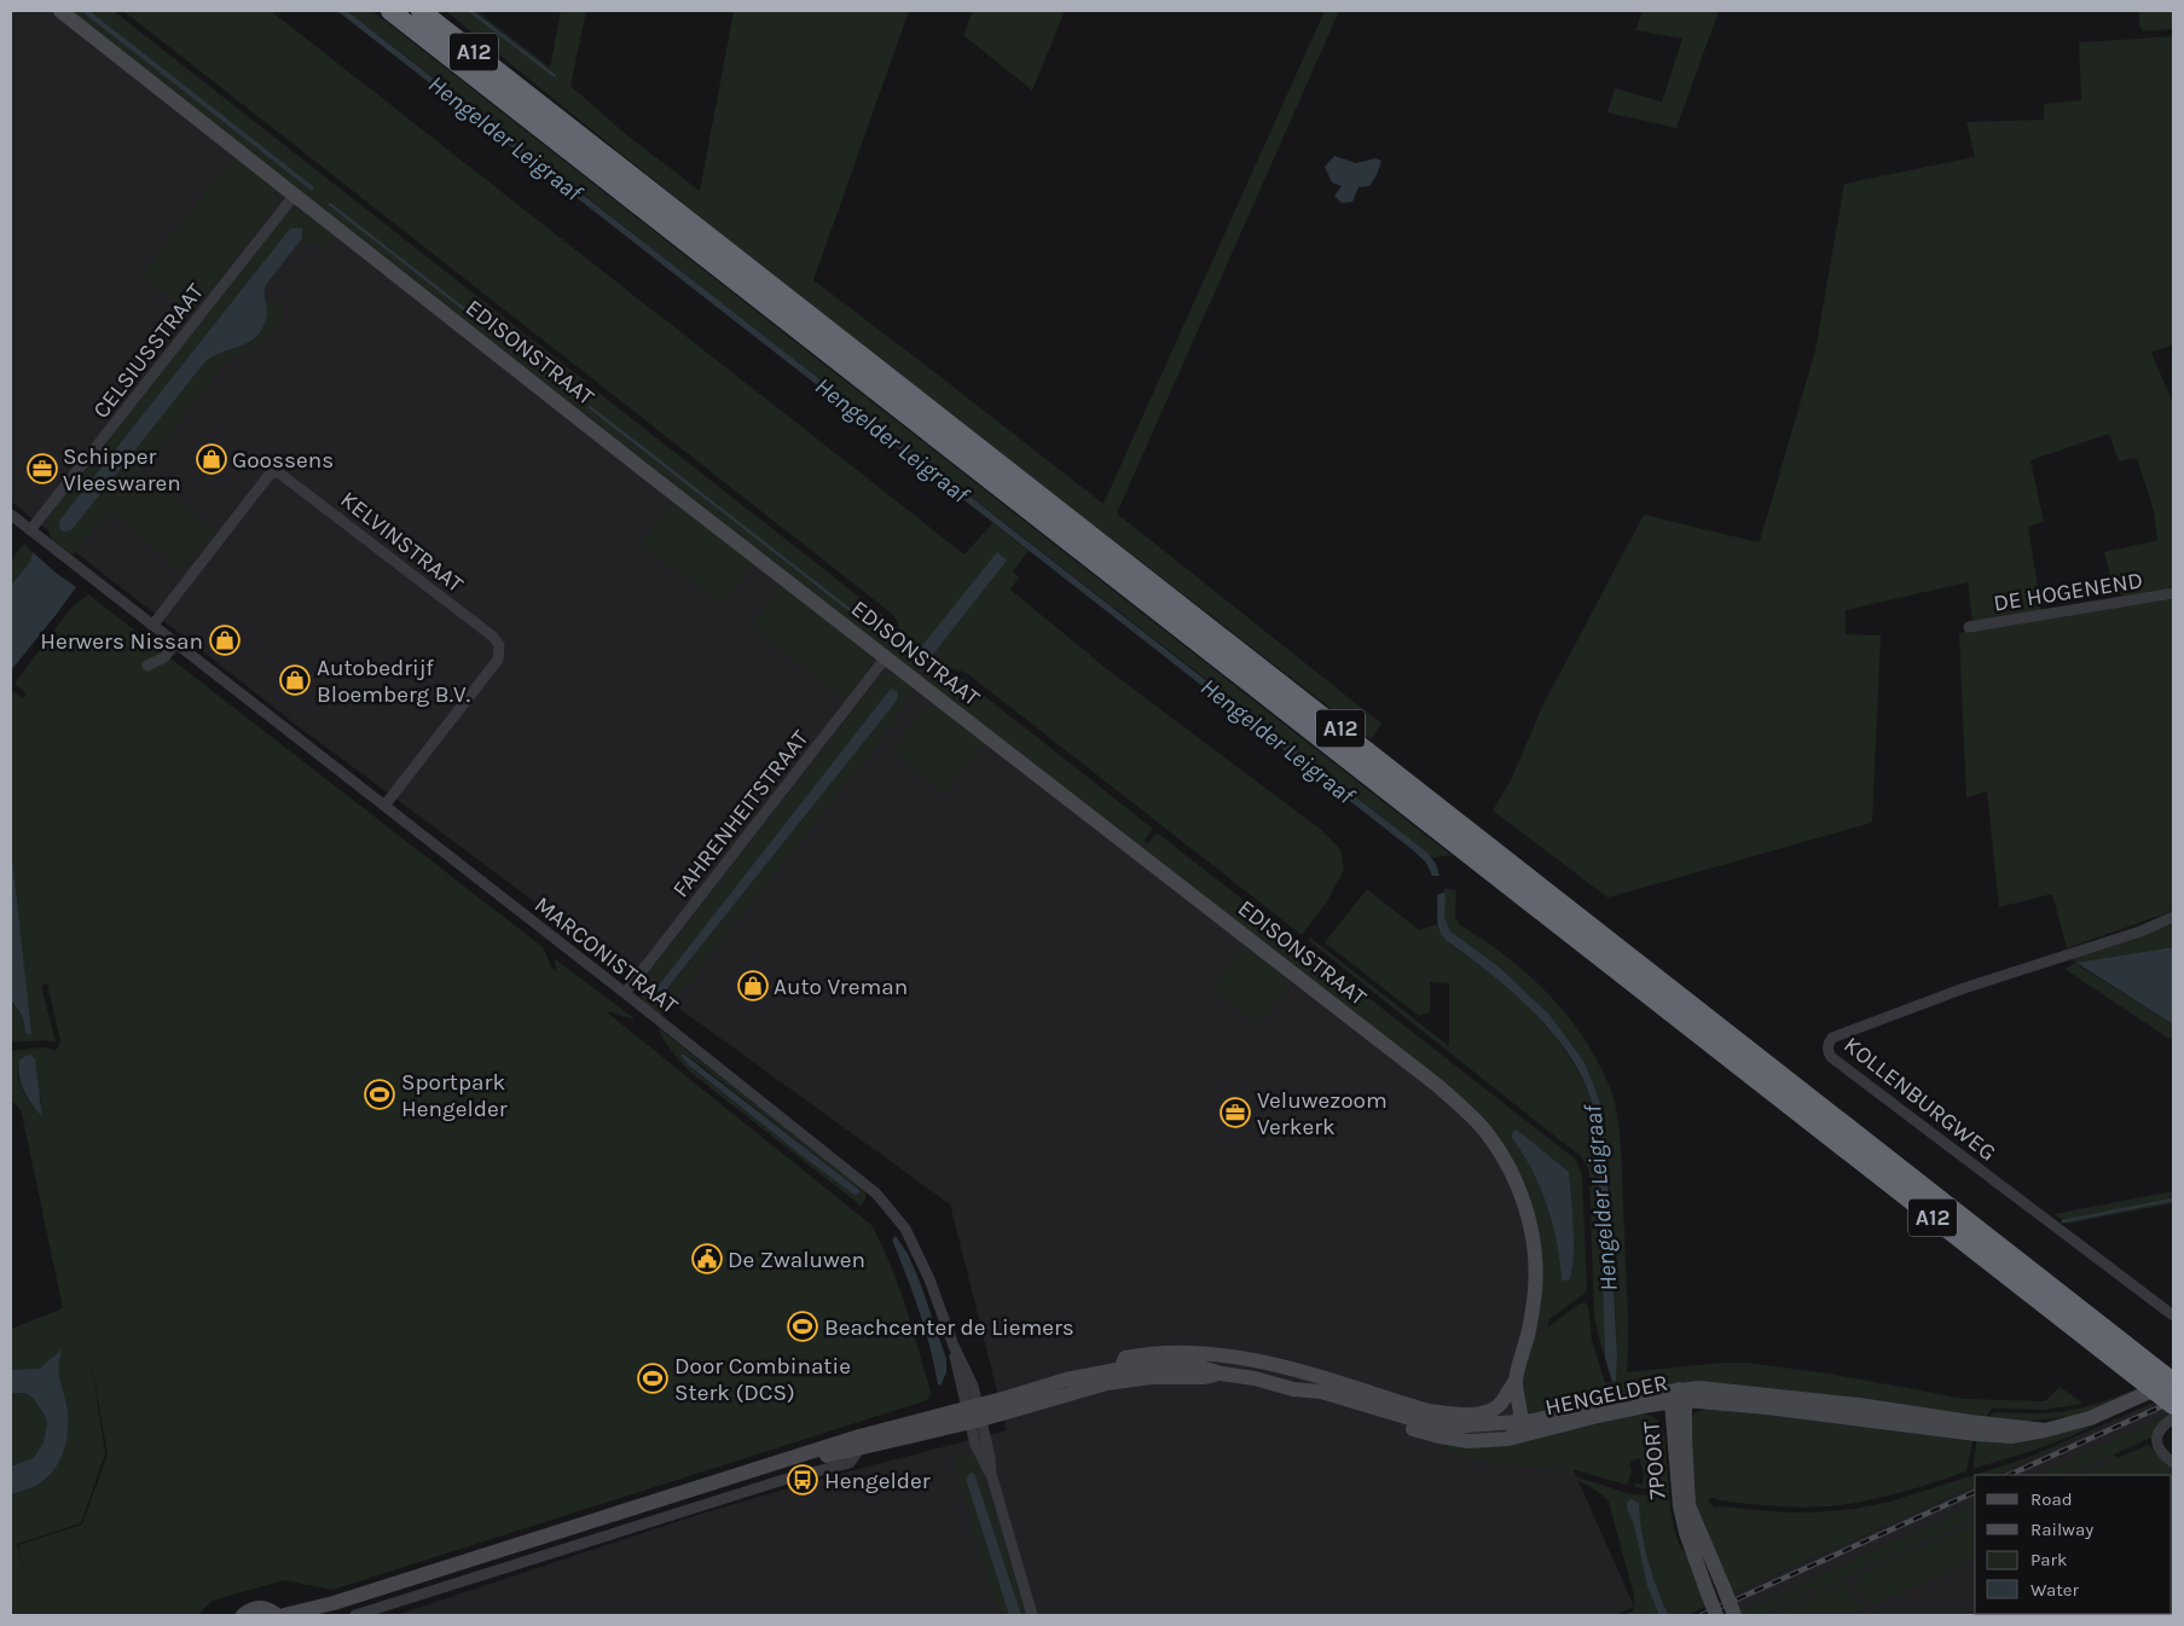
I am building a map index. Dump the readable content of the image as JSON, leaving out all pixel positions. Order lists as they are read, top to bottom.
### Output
{
  "streets": {
    "highway": ["A12"],
    "main road": ["EDISONSTRAAT", "HENGELDER", "7POORT"],
    "street": [
      "CELSIUSSTRAAT",
      "KELVINSTRAAT",
      "DE HOGENEND",
      "FAHRENHEITSTRAAT",
      "MARCONISTRAAT",
      "KOLLENBURGWEG"
    ]
  },
  "crossings": [
    ["A12", "HENGELDER"],
    ["CELSIUSSTRAAT", "EDISONSTRAAT"],
    ["CELSIUSSTRAAT", "MARCONISTRAAT"],
    ["EDISONSTRAAT", "FAHRENHEITSTRAAT"],
    ["EDISONSTRAAT", "HENGELDER"],
    ["KELVINSTRAAT", "MARCONISTRAAT"],
    ["FAHRENHEITSTRAAT", "MARCONISTRAAT"],
    ["MARCONISTRAAT", "HENGELDER"],
    ["HENGELDER", "7POORT"]
  ],
  "water": ["Hengelder Leigraaf"],
  "places": {
    "shop": [
      "Goossens",
      "Herwers Nissan",
      "Autobedrijf Bloemberg B.V.",
      "Auto Vreman"
    ],
    "office": ["Schipper Vleeswaren", "Veluwezoom Verkerk"],
    "sports": ["Sportpark Hengelder", "Beachcenter de Liemers", "Door Combinatie Sterk (DCS)"],
    "public building": ["De Zwaluwen"],
    "bus stop": ["Hengelder"]
  },
  "legend": [
    "Road",
    "Railway",
    "Park",
    "Water"
  ]
}
